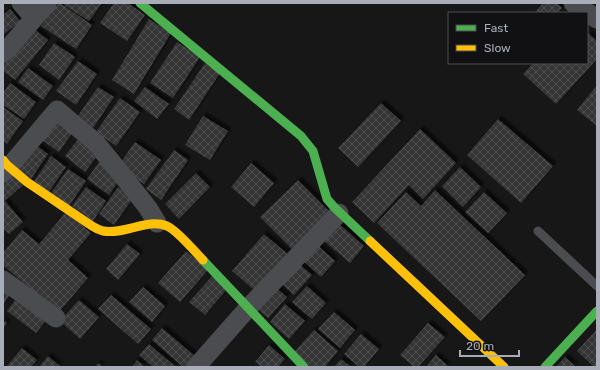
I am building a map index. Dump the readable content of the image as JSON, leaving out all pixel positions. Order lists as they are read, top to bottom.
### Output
{
  "legend": ["Fast", "Slow"],
  "scale_bar": "20 m"
}
